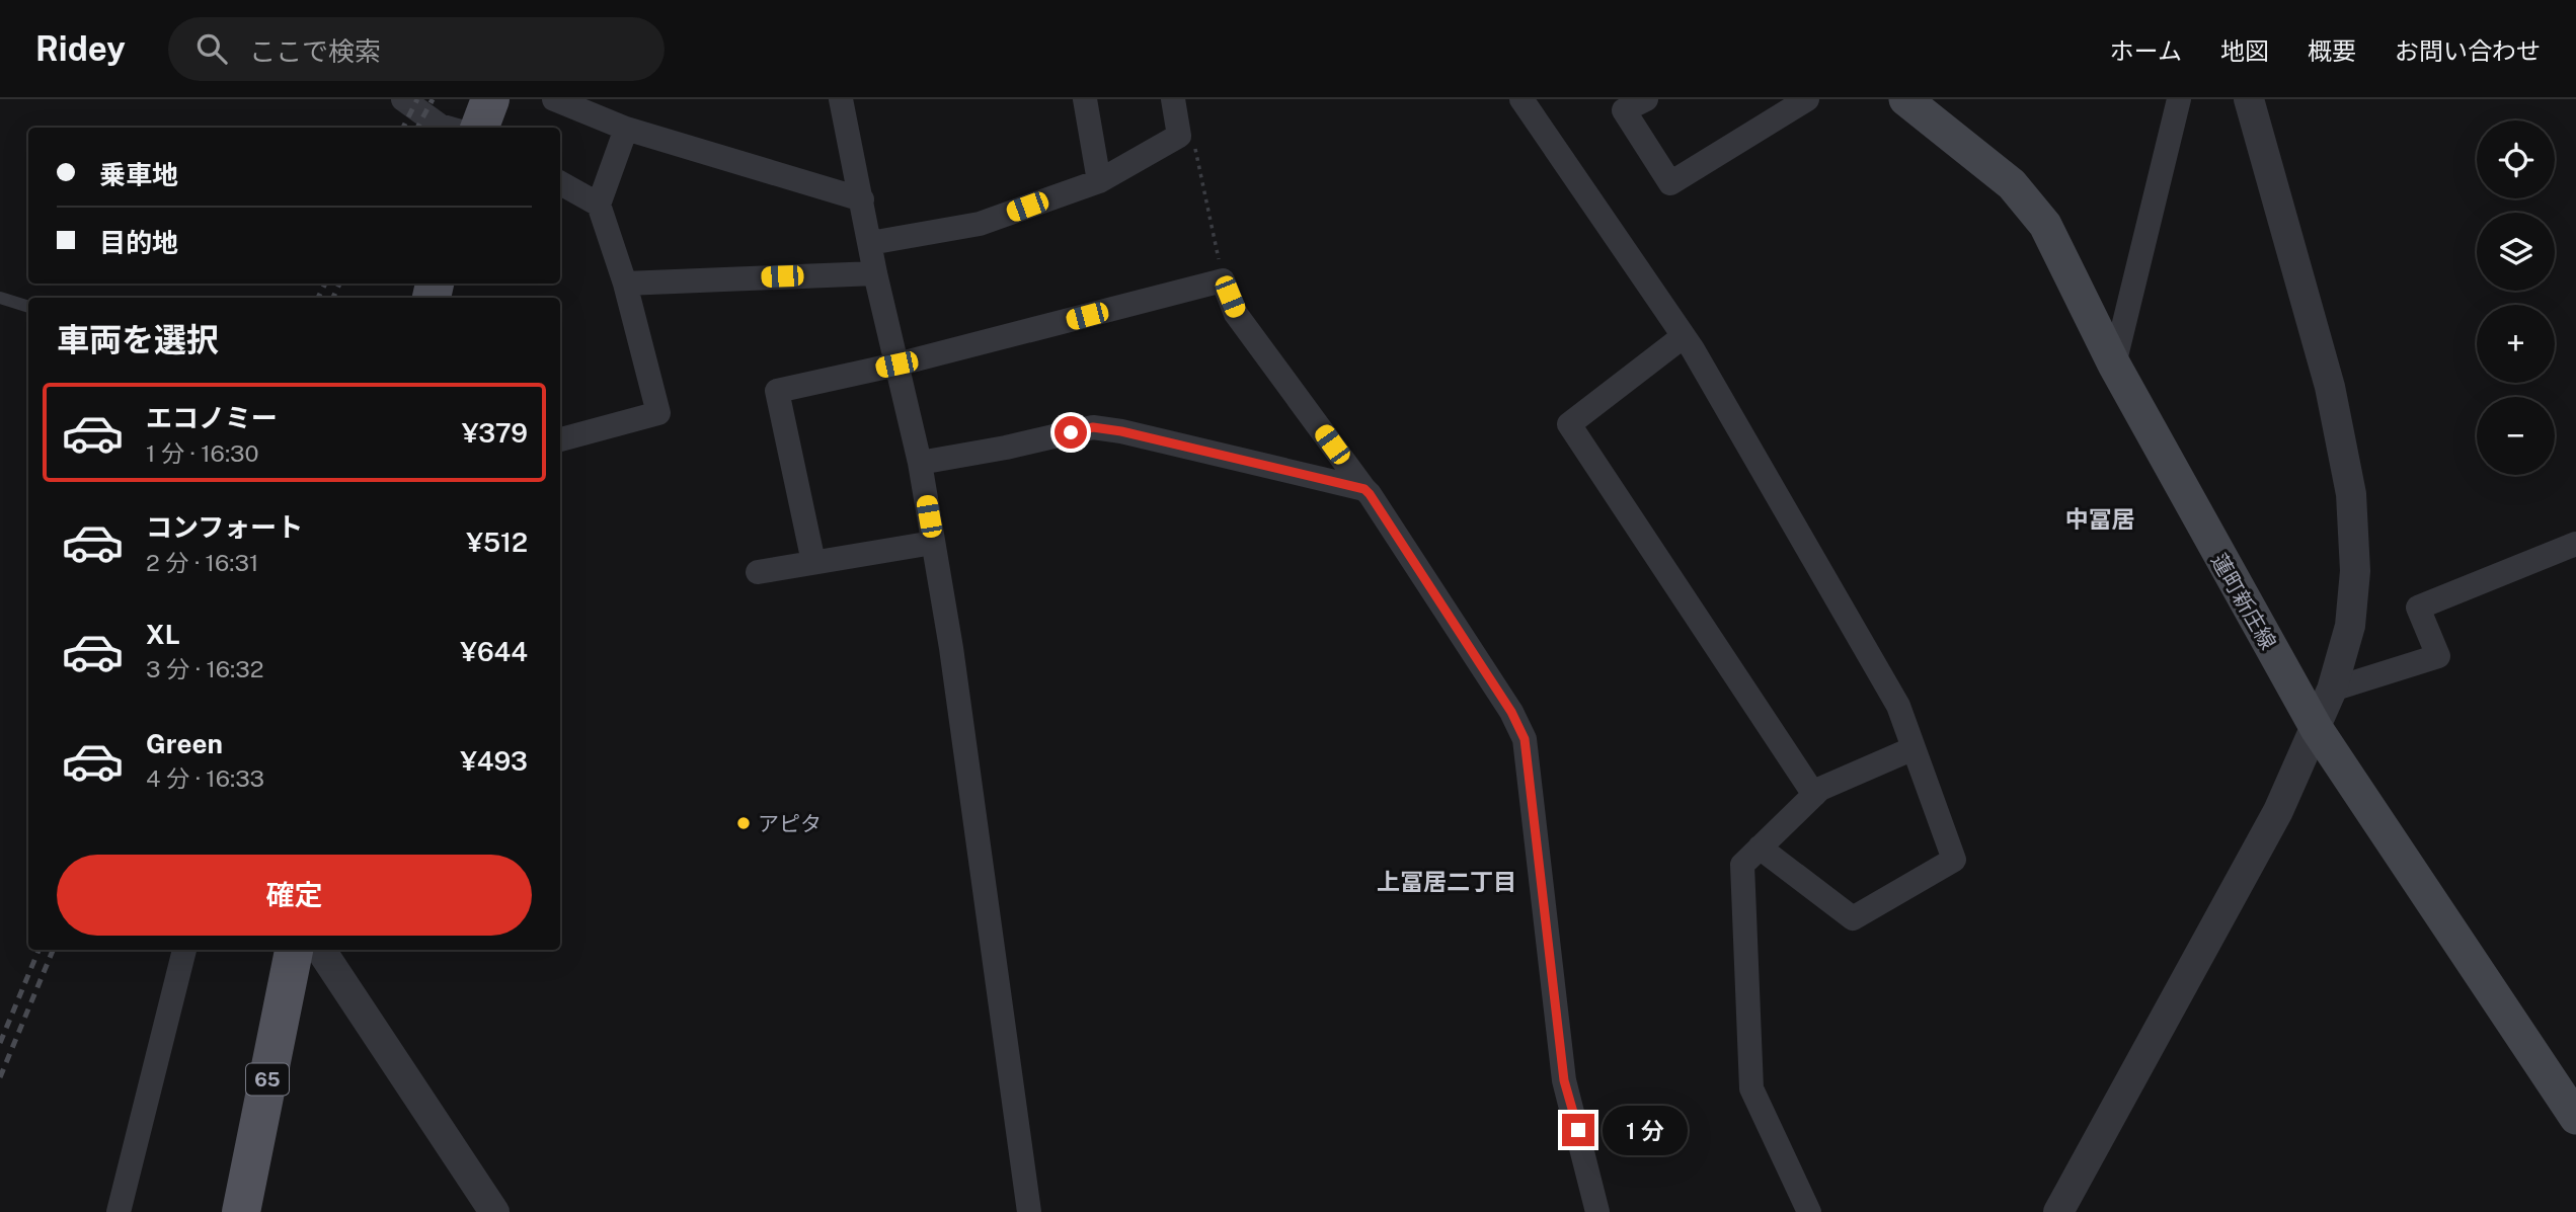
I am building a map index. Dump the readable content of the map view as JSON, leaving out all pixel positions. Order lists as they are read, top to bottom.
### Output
{
  "streets": {
    "main road": ["蓮町新庄線", "65"]
  },
  "districts": ["中冨居", "上冨居二丁目"],
  "places": ["アピタ"],
  "page": {
    "header": "Ridey",
    "search": "ここで検索",
    "nav": [
      "ホーム",
      "地図",
      "概要",
      "お問い合わせ"
    ],
    "map_buttons": ["+", "−"],
    "banner": ["乗車地", "目的地"],
    "heading": "車両を選択",
    "list": [
      {
        "name": "エコノミー",
        "note": "1 分 · 16:30",
        "value": "¥379"
      },
      {
        "name": "コンフォート",
        "note": "2 分 · 16:31",
        "value": "¥512"
      },
      {
        "name": "XL",
        "note": "3 分 · 16:32",
        "value": "¥644"
      },
      {
        "name": "Green",
        "note": "4 分 · 16:33",
        "value": "¥493"
      }
    ],
    "buttons": "確定",
    "bubble": "1 分"
  }
}
